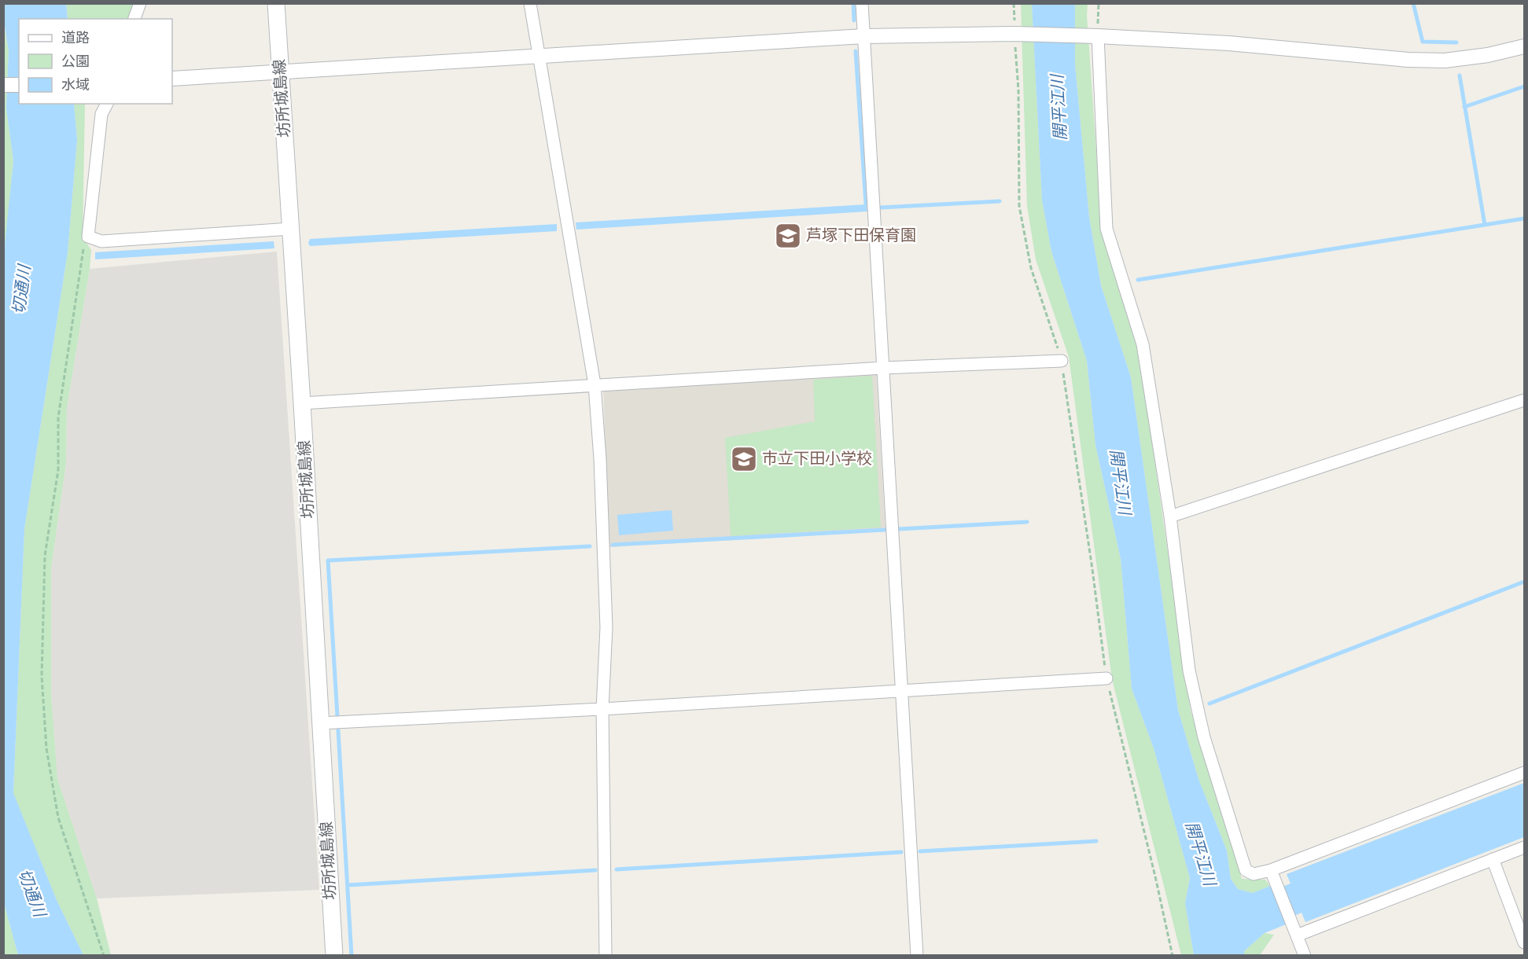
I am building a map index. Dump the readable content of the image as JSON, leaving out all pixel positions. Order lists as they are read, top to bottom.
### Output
{
  "streets": {
    "main road": ["坊所城島線"]
  },
  "water": ["開平江川", "切通川"],
  "places": {
    "school or university": ["芦塚下田保育園", "市立下田小学校"]
  },
  "legend": ["道路", "公園", "水域"]
}
